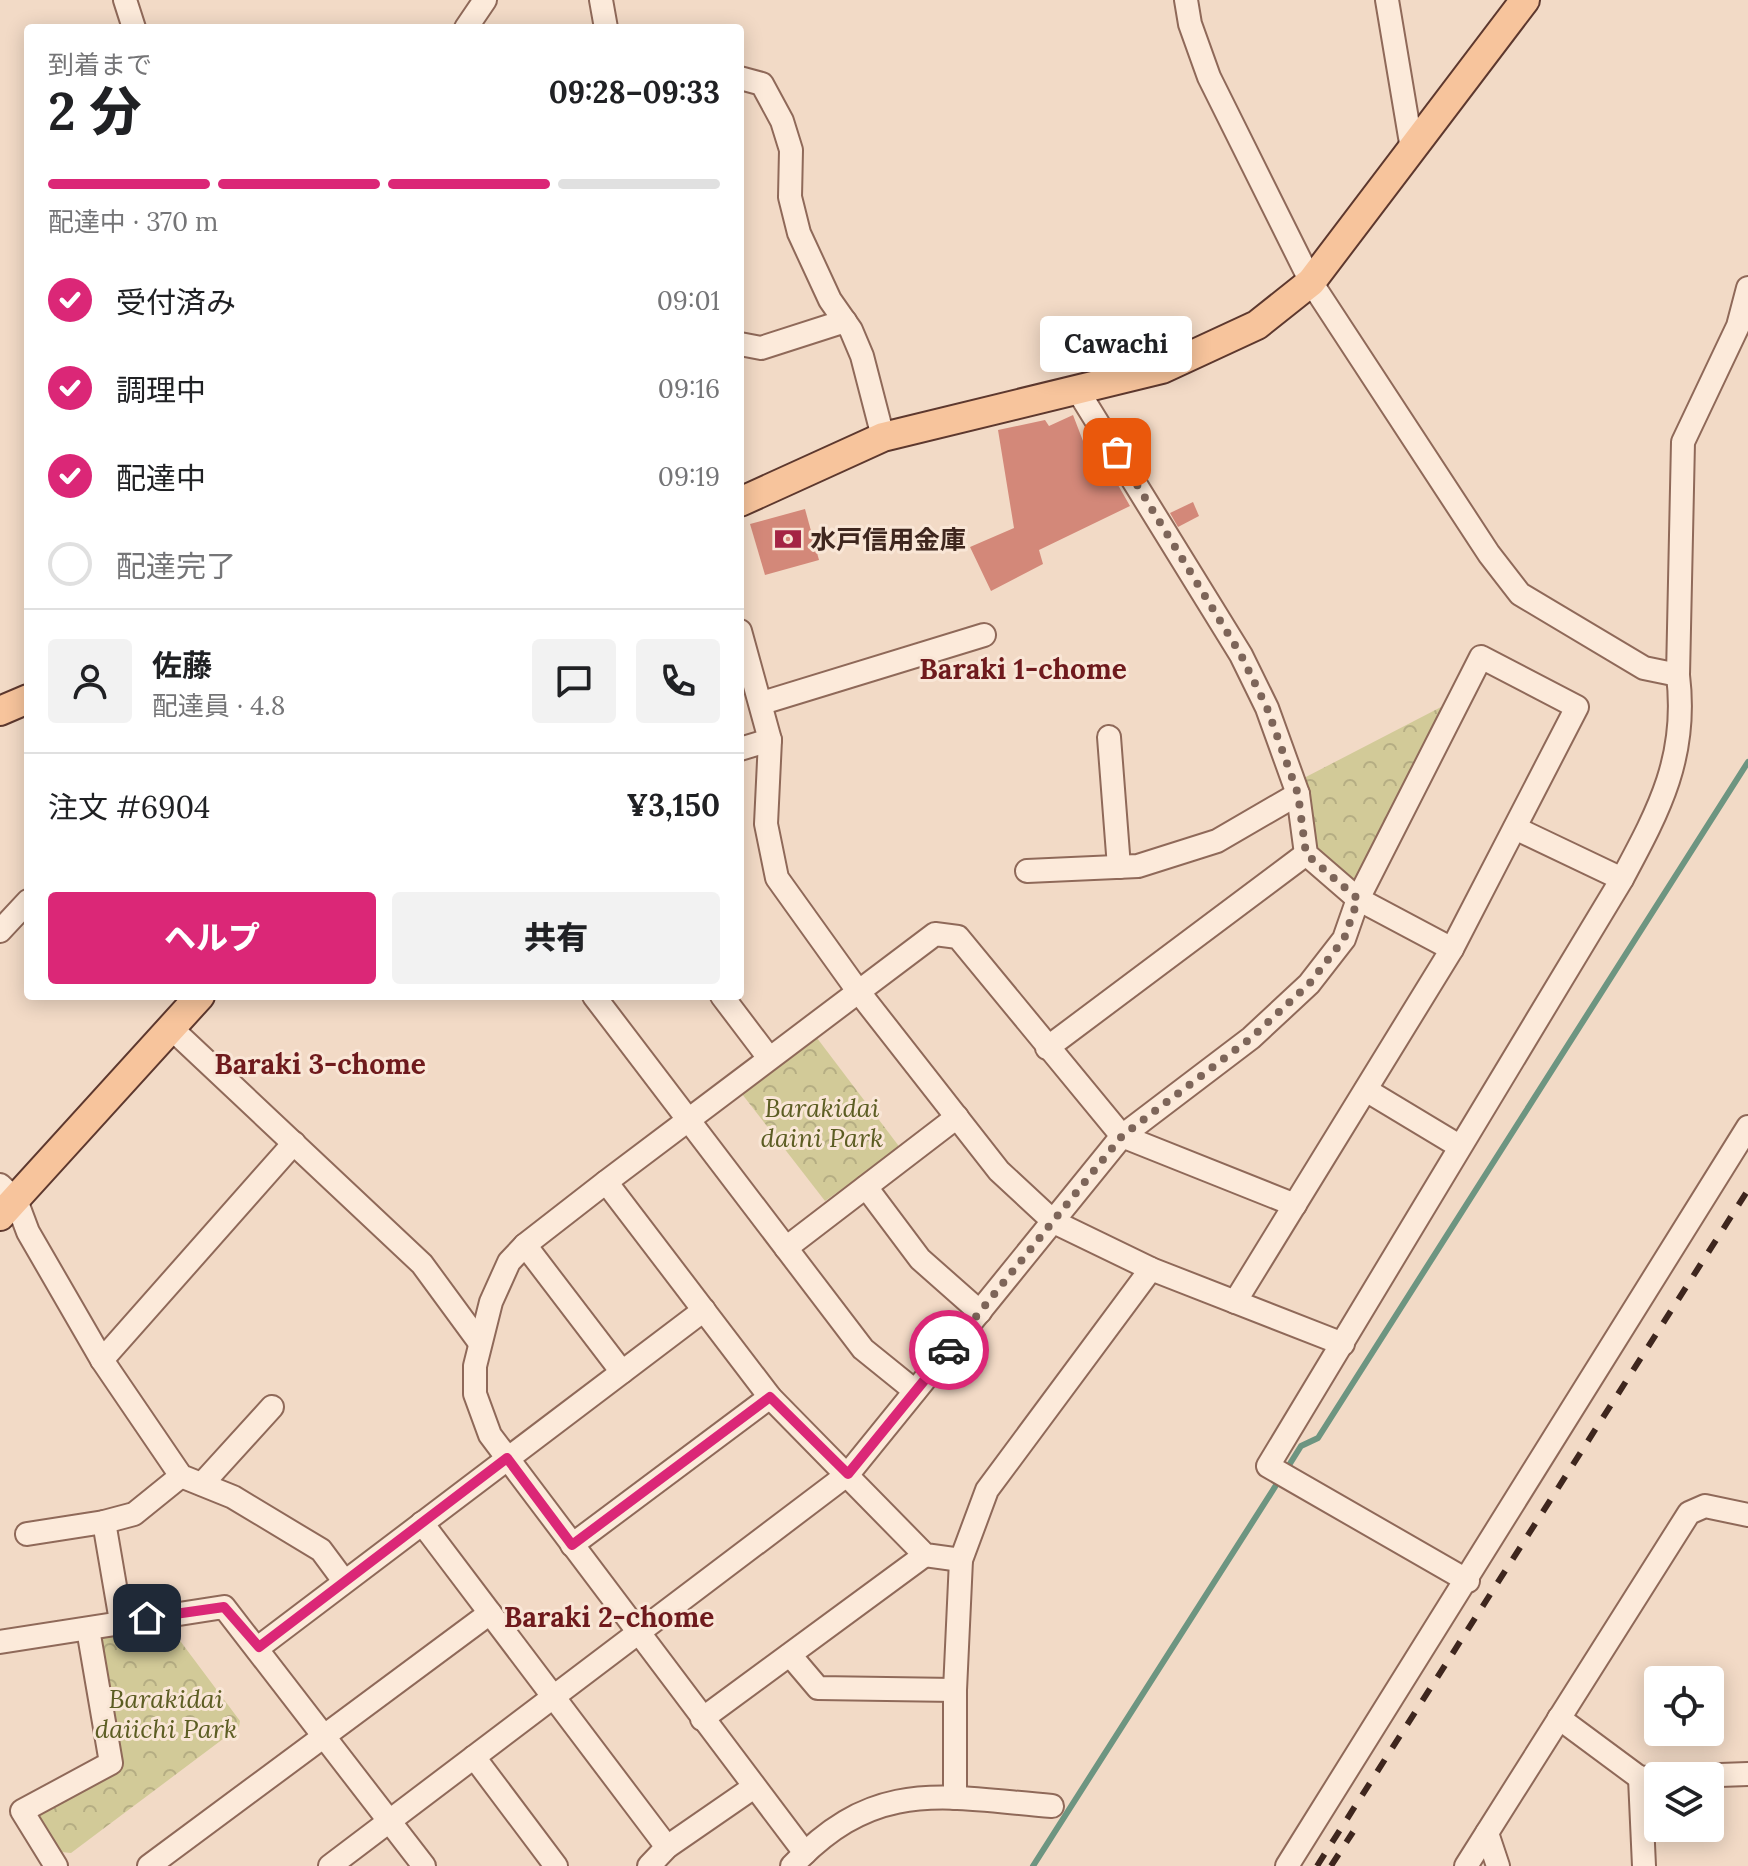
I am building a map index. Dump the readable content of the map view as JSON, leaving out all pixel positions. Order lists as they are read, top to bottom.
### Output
{
  "districts": ["Baraki 1-chome", "Baraki 3-chome", "Baraki 2-chome"],
  "parks": ["Barakidai daini Park", "Barakidai daiichi Park"],
  "places": {
    "other": ["Cawachi"],
    "bank": ["水戸信用金庫"]
  },
  "page": {
    "heading": ["2 分", "到着まで", "09:28–09:33"],
    "panel": [
      "佐藤",
      "配達員 · 4.8",
      "注文 #6904",
      "¥3,150"
    ],
    "bar": "配達中 · 370 m",
    "list": [
      ["受付済み", "09:01"],
      ["調理中", "09:16"],
      ["配達中", "09:19"],
      "配達完了"
    ],
    "bubble": "Cawachi",
    "buttons": ["ヘルプ", "共有"]
  }
}
